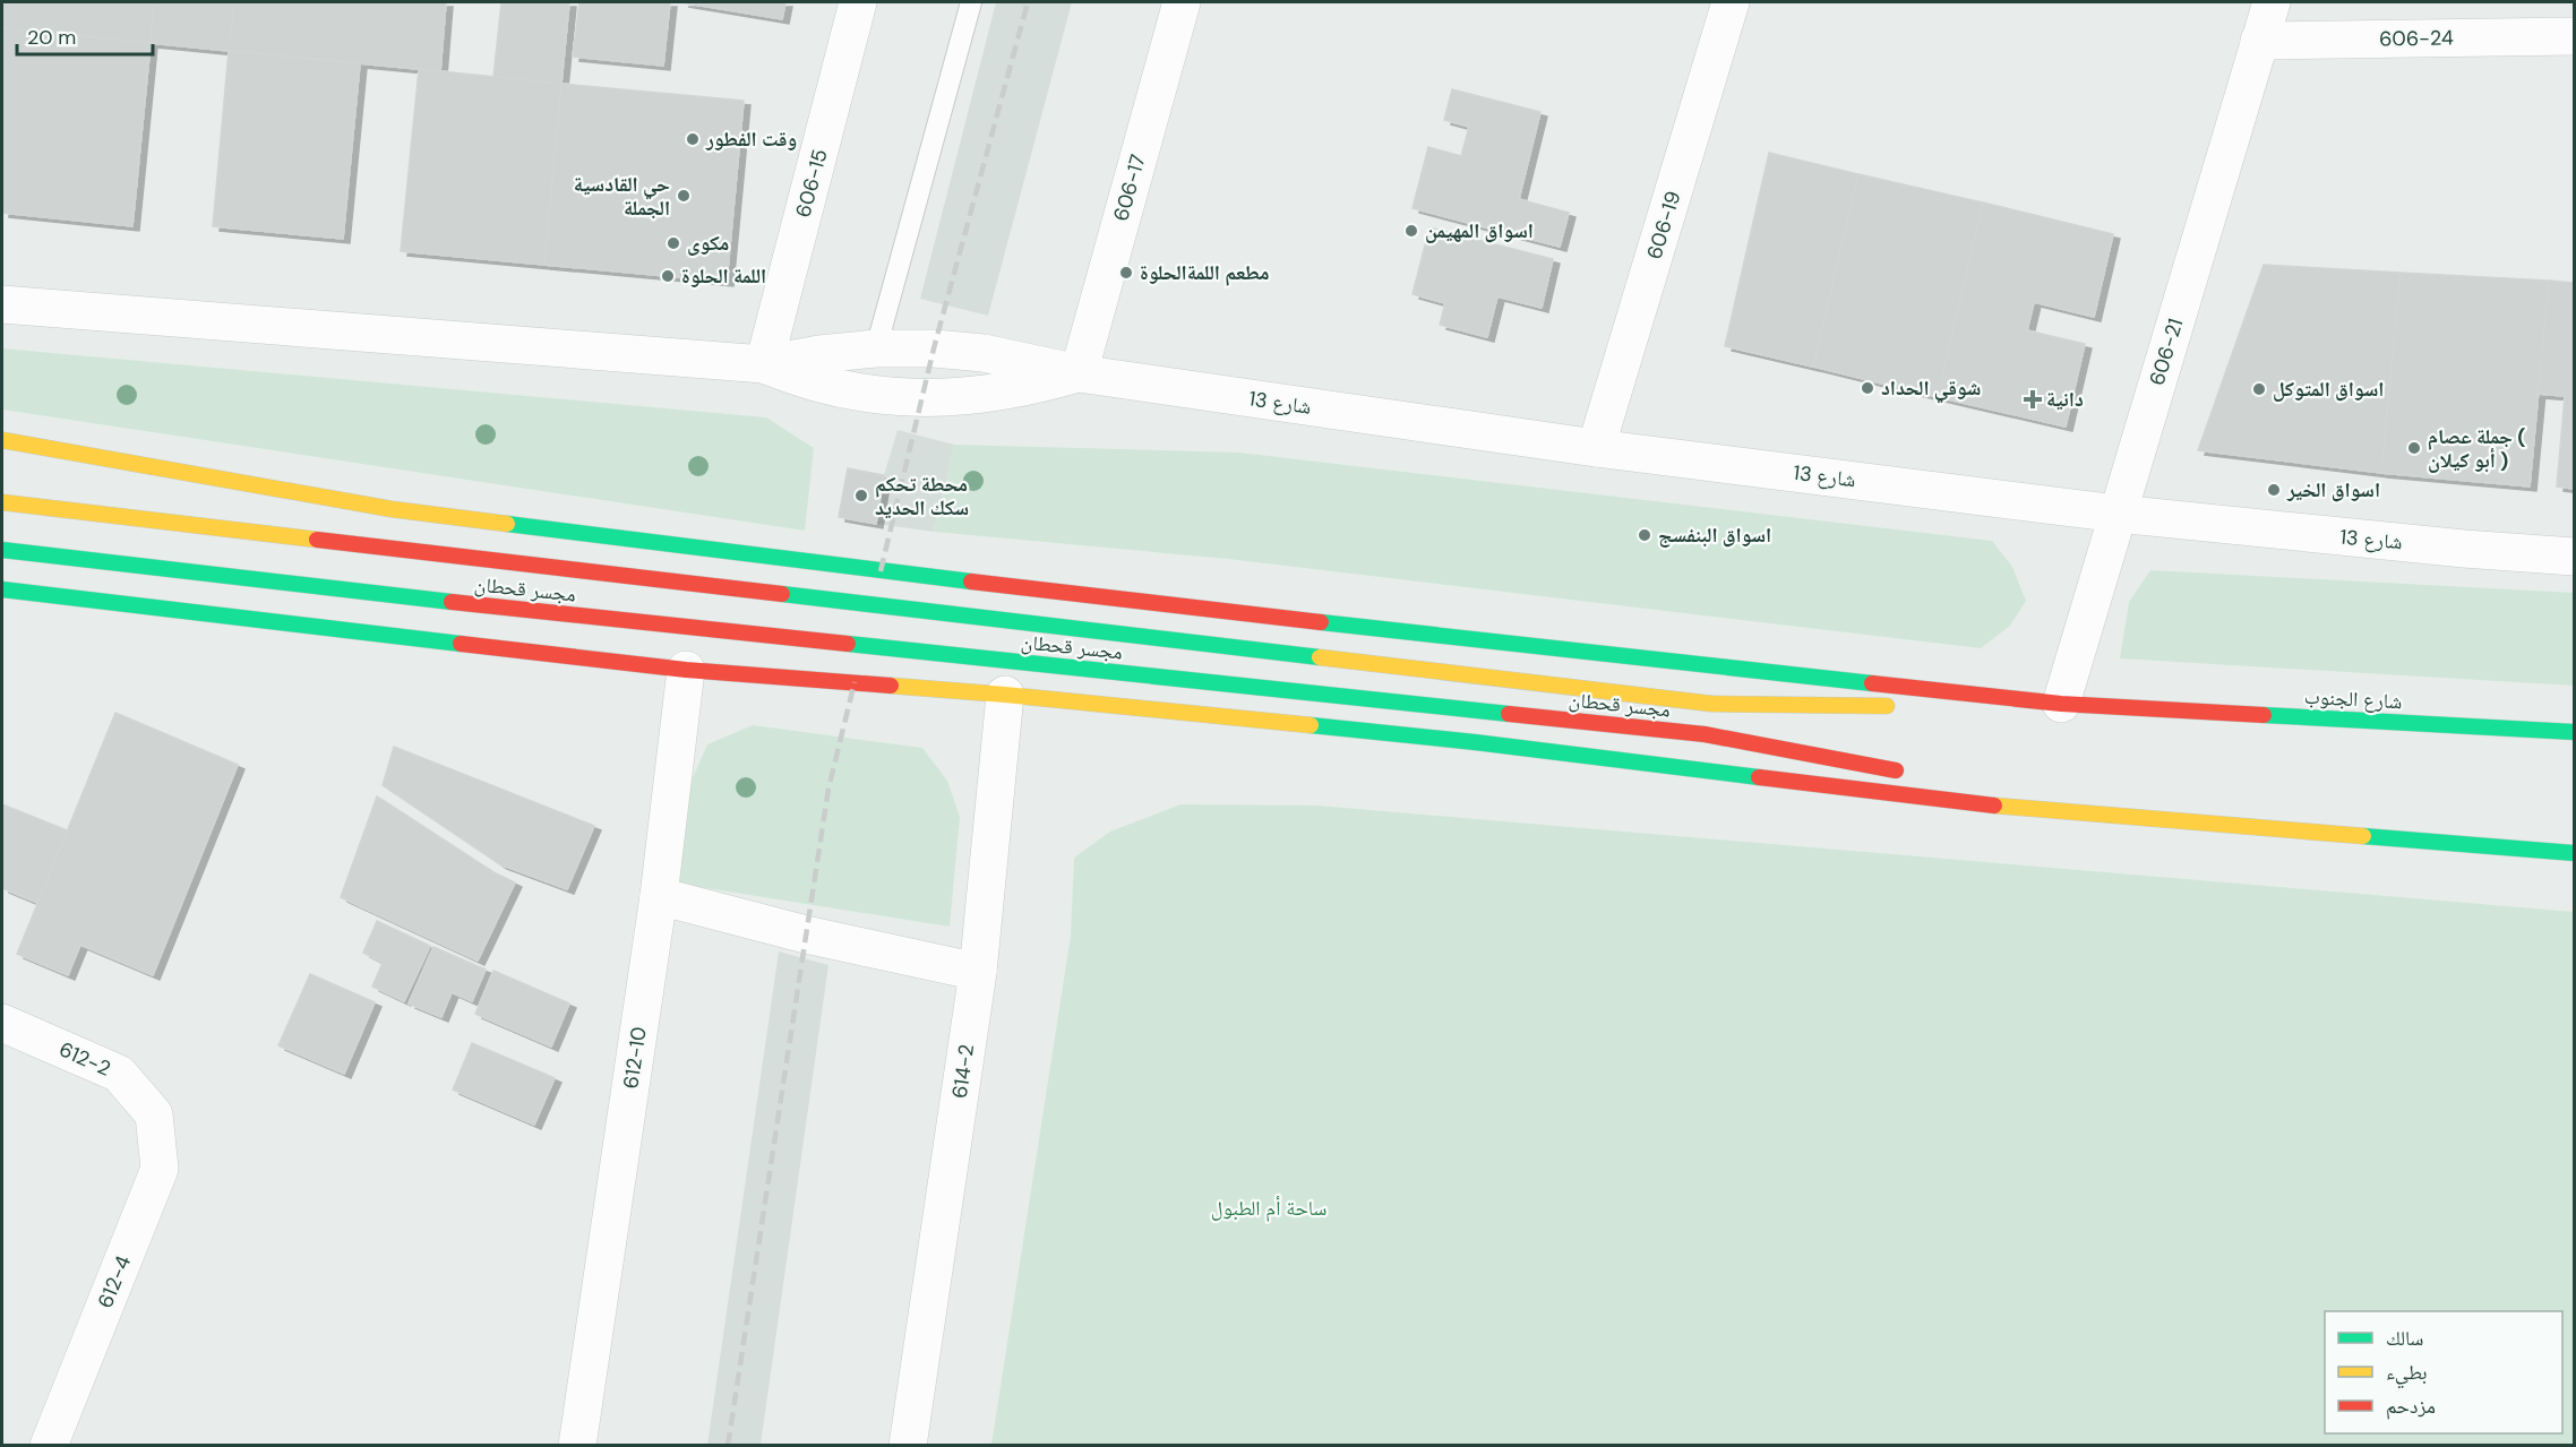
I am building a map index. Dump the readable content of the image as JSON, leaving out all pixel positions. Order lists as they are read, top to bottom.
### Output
{
  "streets": {
    "main road": ["مجسر قحطان", "شارع الجنوب"],
    "street": [
      "606-24",
      "606-15",
      "606-17",
      "606-19",
      "606-21",
      "شارع 13",
      "612-10",
      "612-2",
      "614-2",
      "612-4"
    ]
  },
  "crossings": [
    ["606-24", "606-21"],
    ["606-15", "شارع 13"],
    ["606-17", "شارع 13"],
    ["606-19", "شارع 13"],
    ["606-21", "شارع 13"],
    ["612-2", "612-4"]
  ],
  "parks": ["ساحة أم الطبول"],
  "places": {
    "other": [
      "وقت الفطور",
      "حي القادسية الجملة",
      "اسواق المهيمن",
      "مكوى",
      "مطعم اللمةالحلوة",
      "اللمة الحلوة",
      "شوقي الحداد",
      "اسواق المتوكل",
      "جملة عصام ( أبو كيلان )",
      "اسواق الخير",
      "محطة تحكم سكك الحديد",
      "اسواق البنفسج"
    ],
    "health": ["دانية"]
  },
  "legend": ["سالك", "بطيء", "مزدحم"],
  "scale_bar": "20 m"
}
